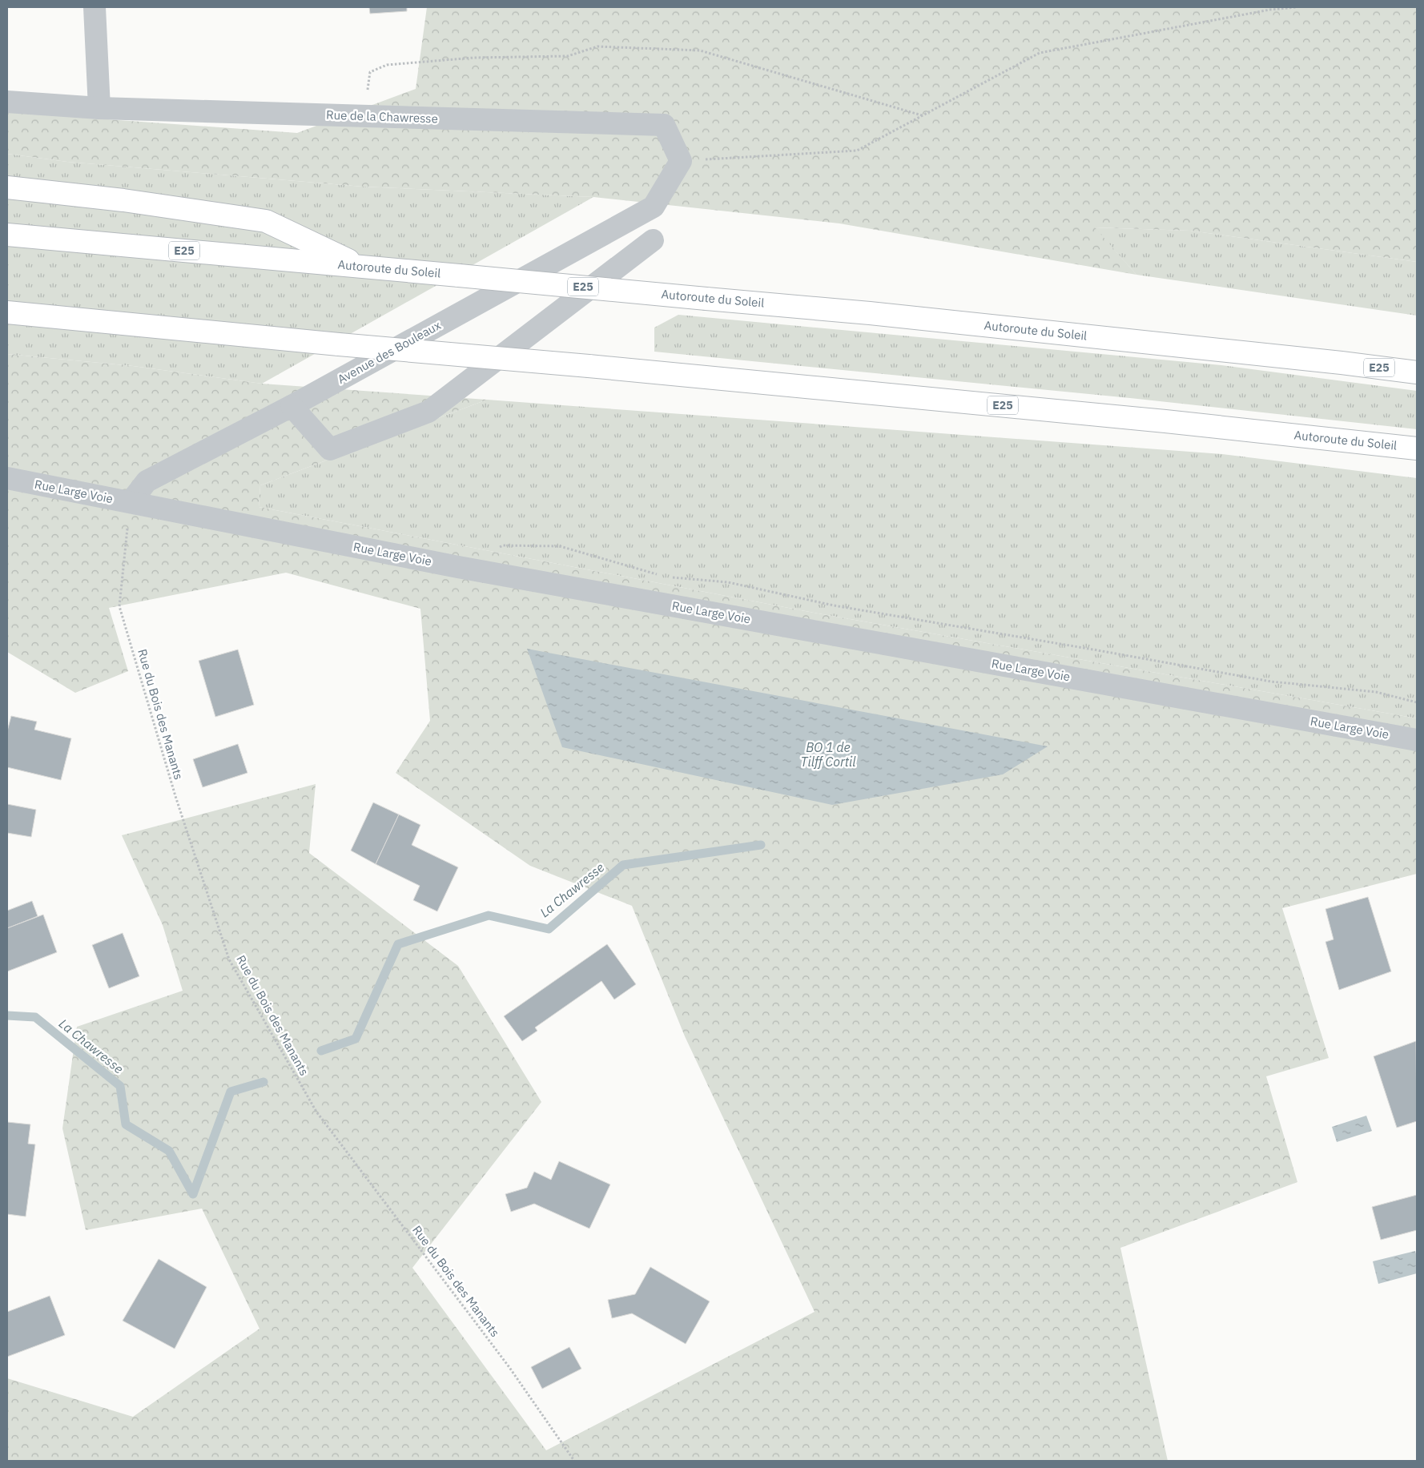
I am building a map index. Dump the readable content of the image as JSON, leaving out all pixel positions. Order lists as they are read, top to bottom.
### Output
{
  "streets": {
    "highway": ["E25", "Autoroute du Soleil"],
    "street": ["Rue de la Chawresse", "Avenue des Bouleaux", "Rue Large Voie"],
    "path": ["Rue du Bois des Manants"]
  },
  "crossings": [
    ["Rue de la Chawresse", "Avenue des Bouleaux"],
    ["Avenue des Bouleaux", "Rue Large Voie"],
    ["Avenue des Bouleaux", "Rue du Bois des Manants"],
    ["Rue Large Voie", "Rue du Bois des Manants"]
  ],
  "water": ["BO 1 de Tilff Cortil", "La Chawresse"]
}
